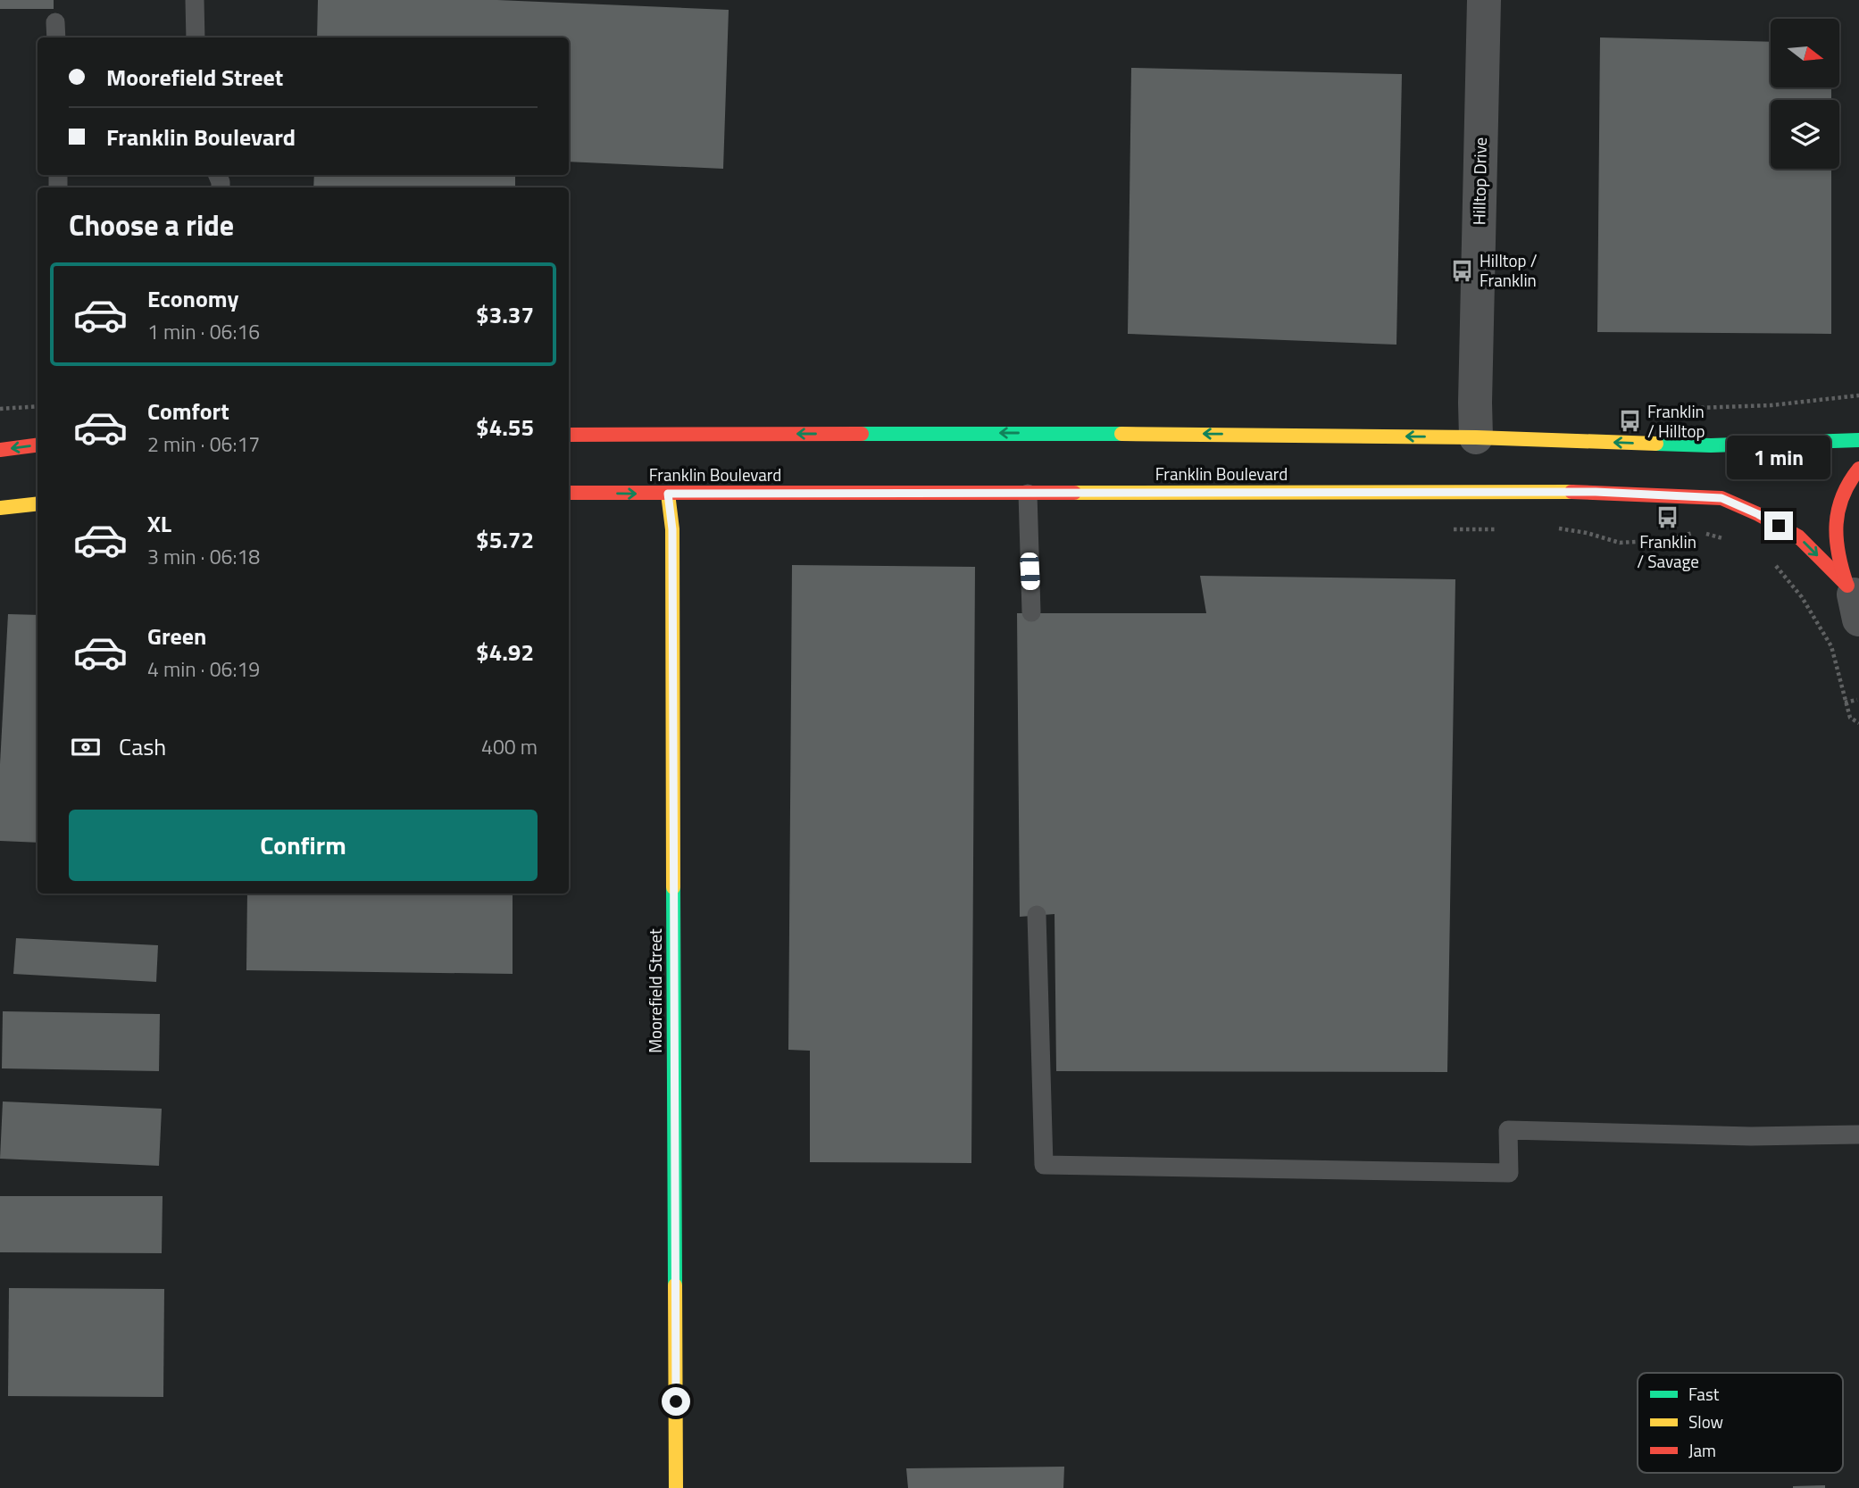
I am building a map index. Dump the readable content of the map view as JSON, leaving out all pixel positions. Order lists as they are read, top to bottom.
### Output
{
  "streets": {
    "main road": ["Franklin Boulevard", "Moorefield Street"],
    "street": ["Hilltop Drive"]
  },
  "crossings": [
    ["Franklin Boulevard", "Moorefield Street"]
  ],
  "places": {
    "bus stop": ["Hilltop / Franklin", "Franklin / Hilltop", "Franklin / Savage"]
  },
  "legend": ["Fast", "Slow", "Jam"],
  "north": "right",
  "page": {
    "banner": ["Moorefield Street", "Franklin Boulevard"],
    "heading": "Choose a ride",
    "list": [
      {
        "name": "Economy",
        "note": "1 min · 06:16",
        "value": "$3.37"
      },
      {
        "name": "Comfort",
        "note": "2 min · 06:17",
        "value": "$4.55"
      },
      {
        "name": "XL",
        "note": "3 min · 06:18",
        "value": "$5.72"
      },
      {
        "name": "Green",
        "note": "4 min · 06:19",
        "value": "$4.92"
      }
    ],
    "bubble": "1 min",
    "pay": ["Cash", "400 m"],
    "buttons": "Confirm"
  }
}
